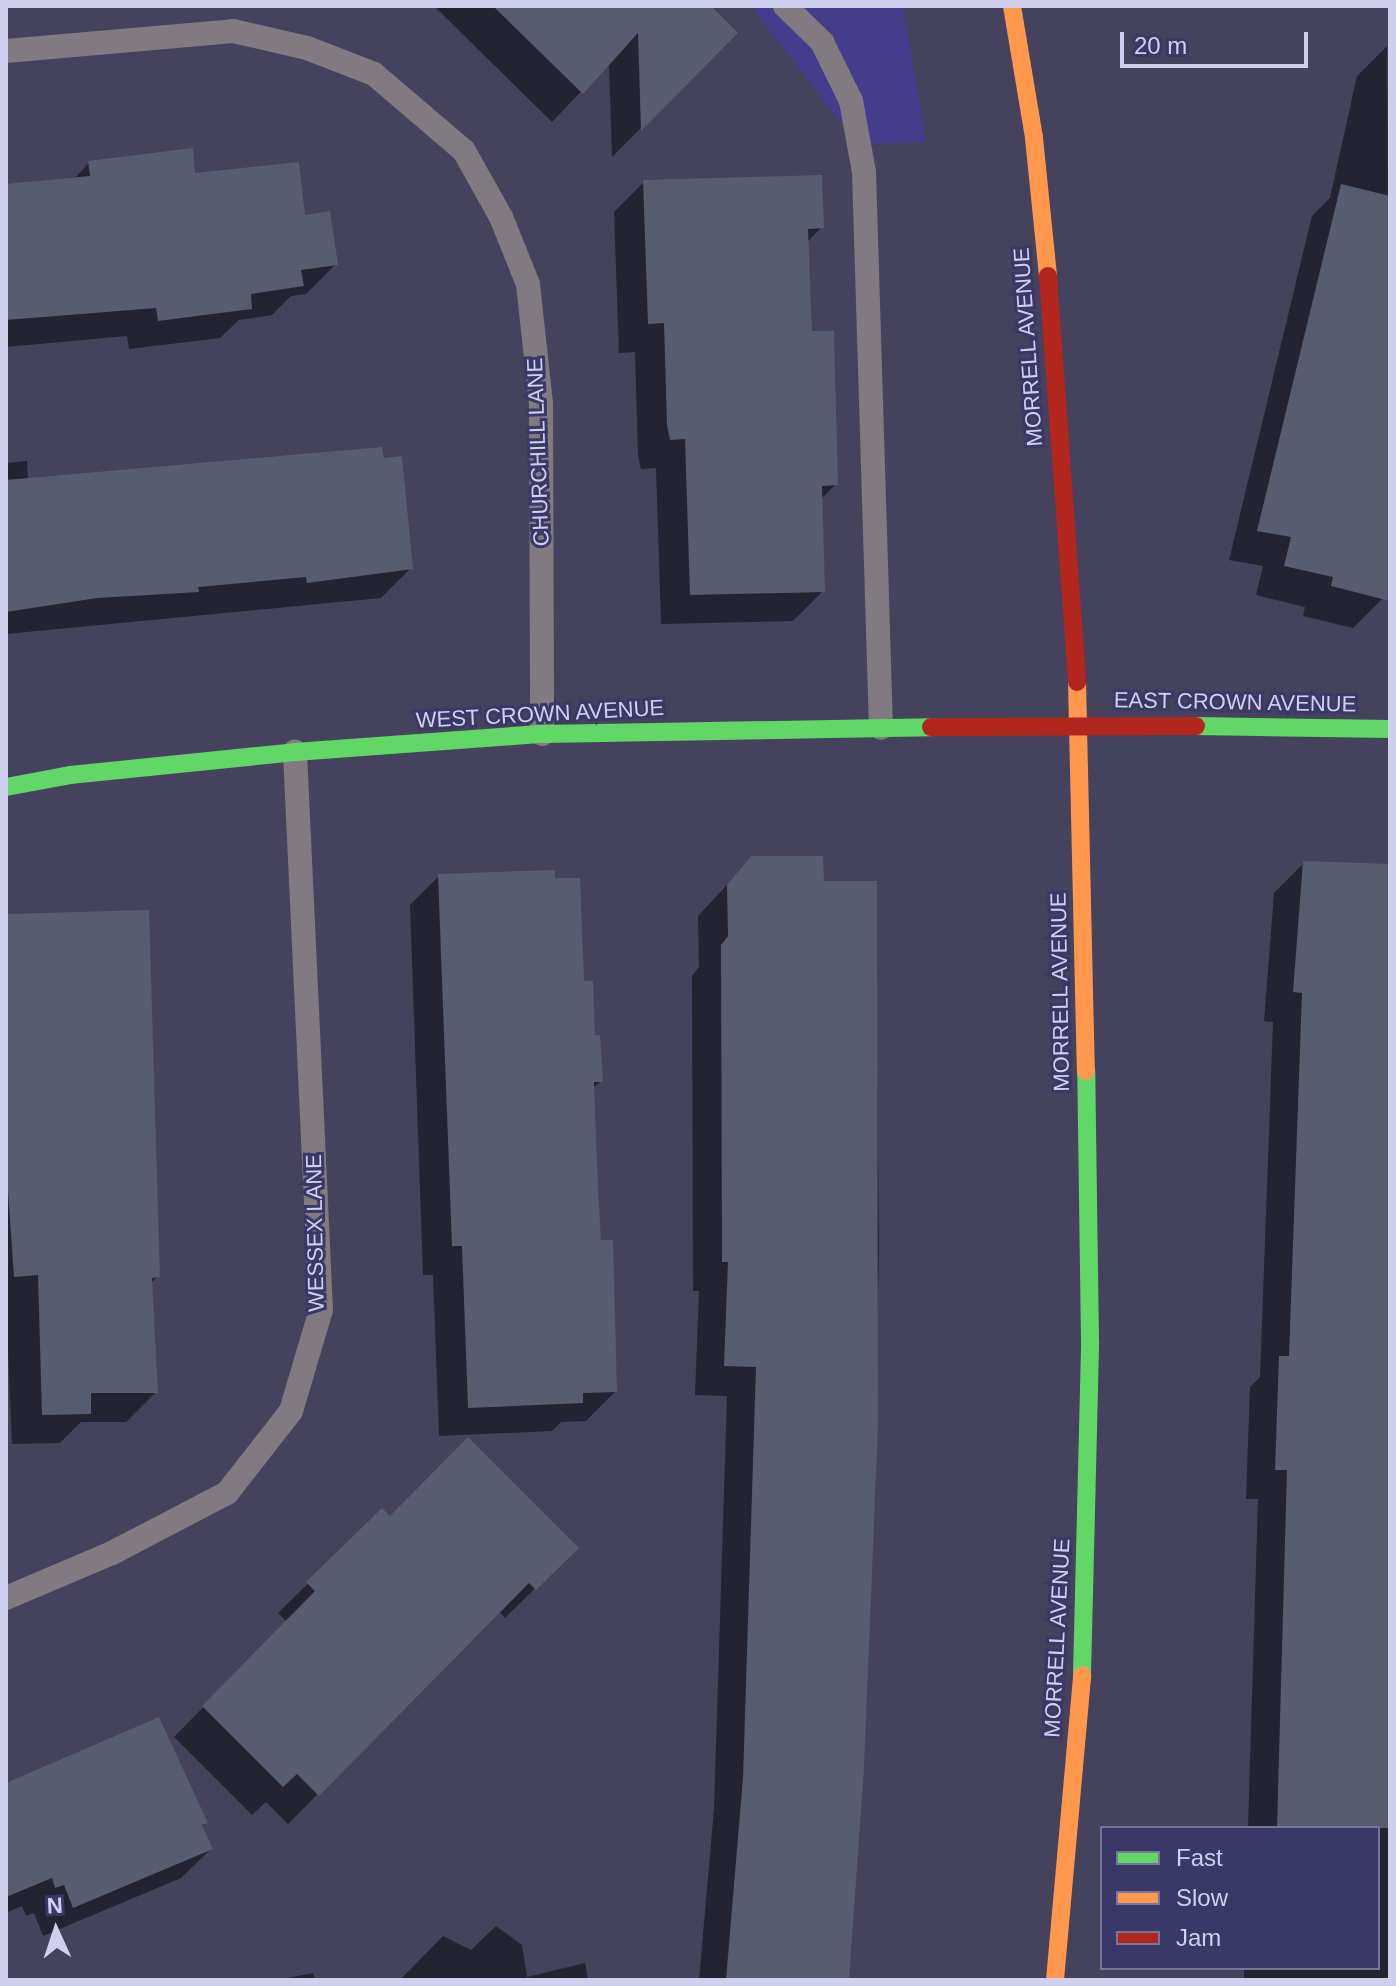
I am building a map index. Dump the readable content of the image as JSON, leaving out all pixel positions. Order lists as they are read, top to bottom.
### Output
{
  "streets": {
    "street": [
      "MORRELL AVENUE",
      "CHURCHILL LANE",
      "EAST CROWN AVENUE",
      "WEST CROWN AVENUE",
      "WESSEX LANE"
    ]
  },
  "crossings": [
    ["MORRELL AVENUE", "EAST CROWN AVENUE"],
    ["MORRELL AVENUE", "WEST CROWN AVENUE"],
    ["CHURCHILL LANE", "WEST CROWN AVENUE"],
    ["EAST CROWN AVENUE", "WEST CROWN AVENUE"],
    ["WEST CROWN AVENUE", "WESSEX LANE"]
  ],
  "legend": ["Fast", "Slow", "Jam"],
  "scale_bar": "20 m",
  "north": "top"
}
